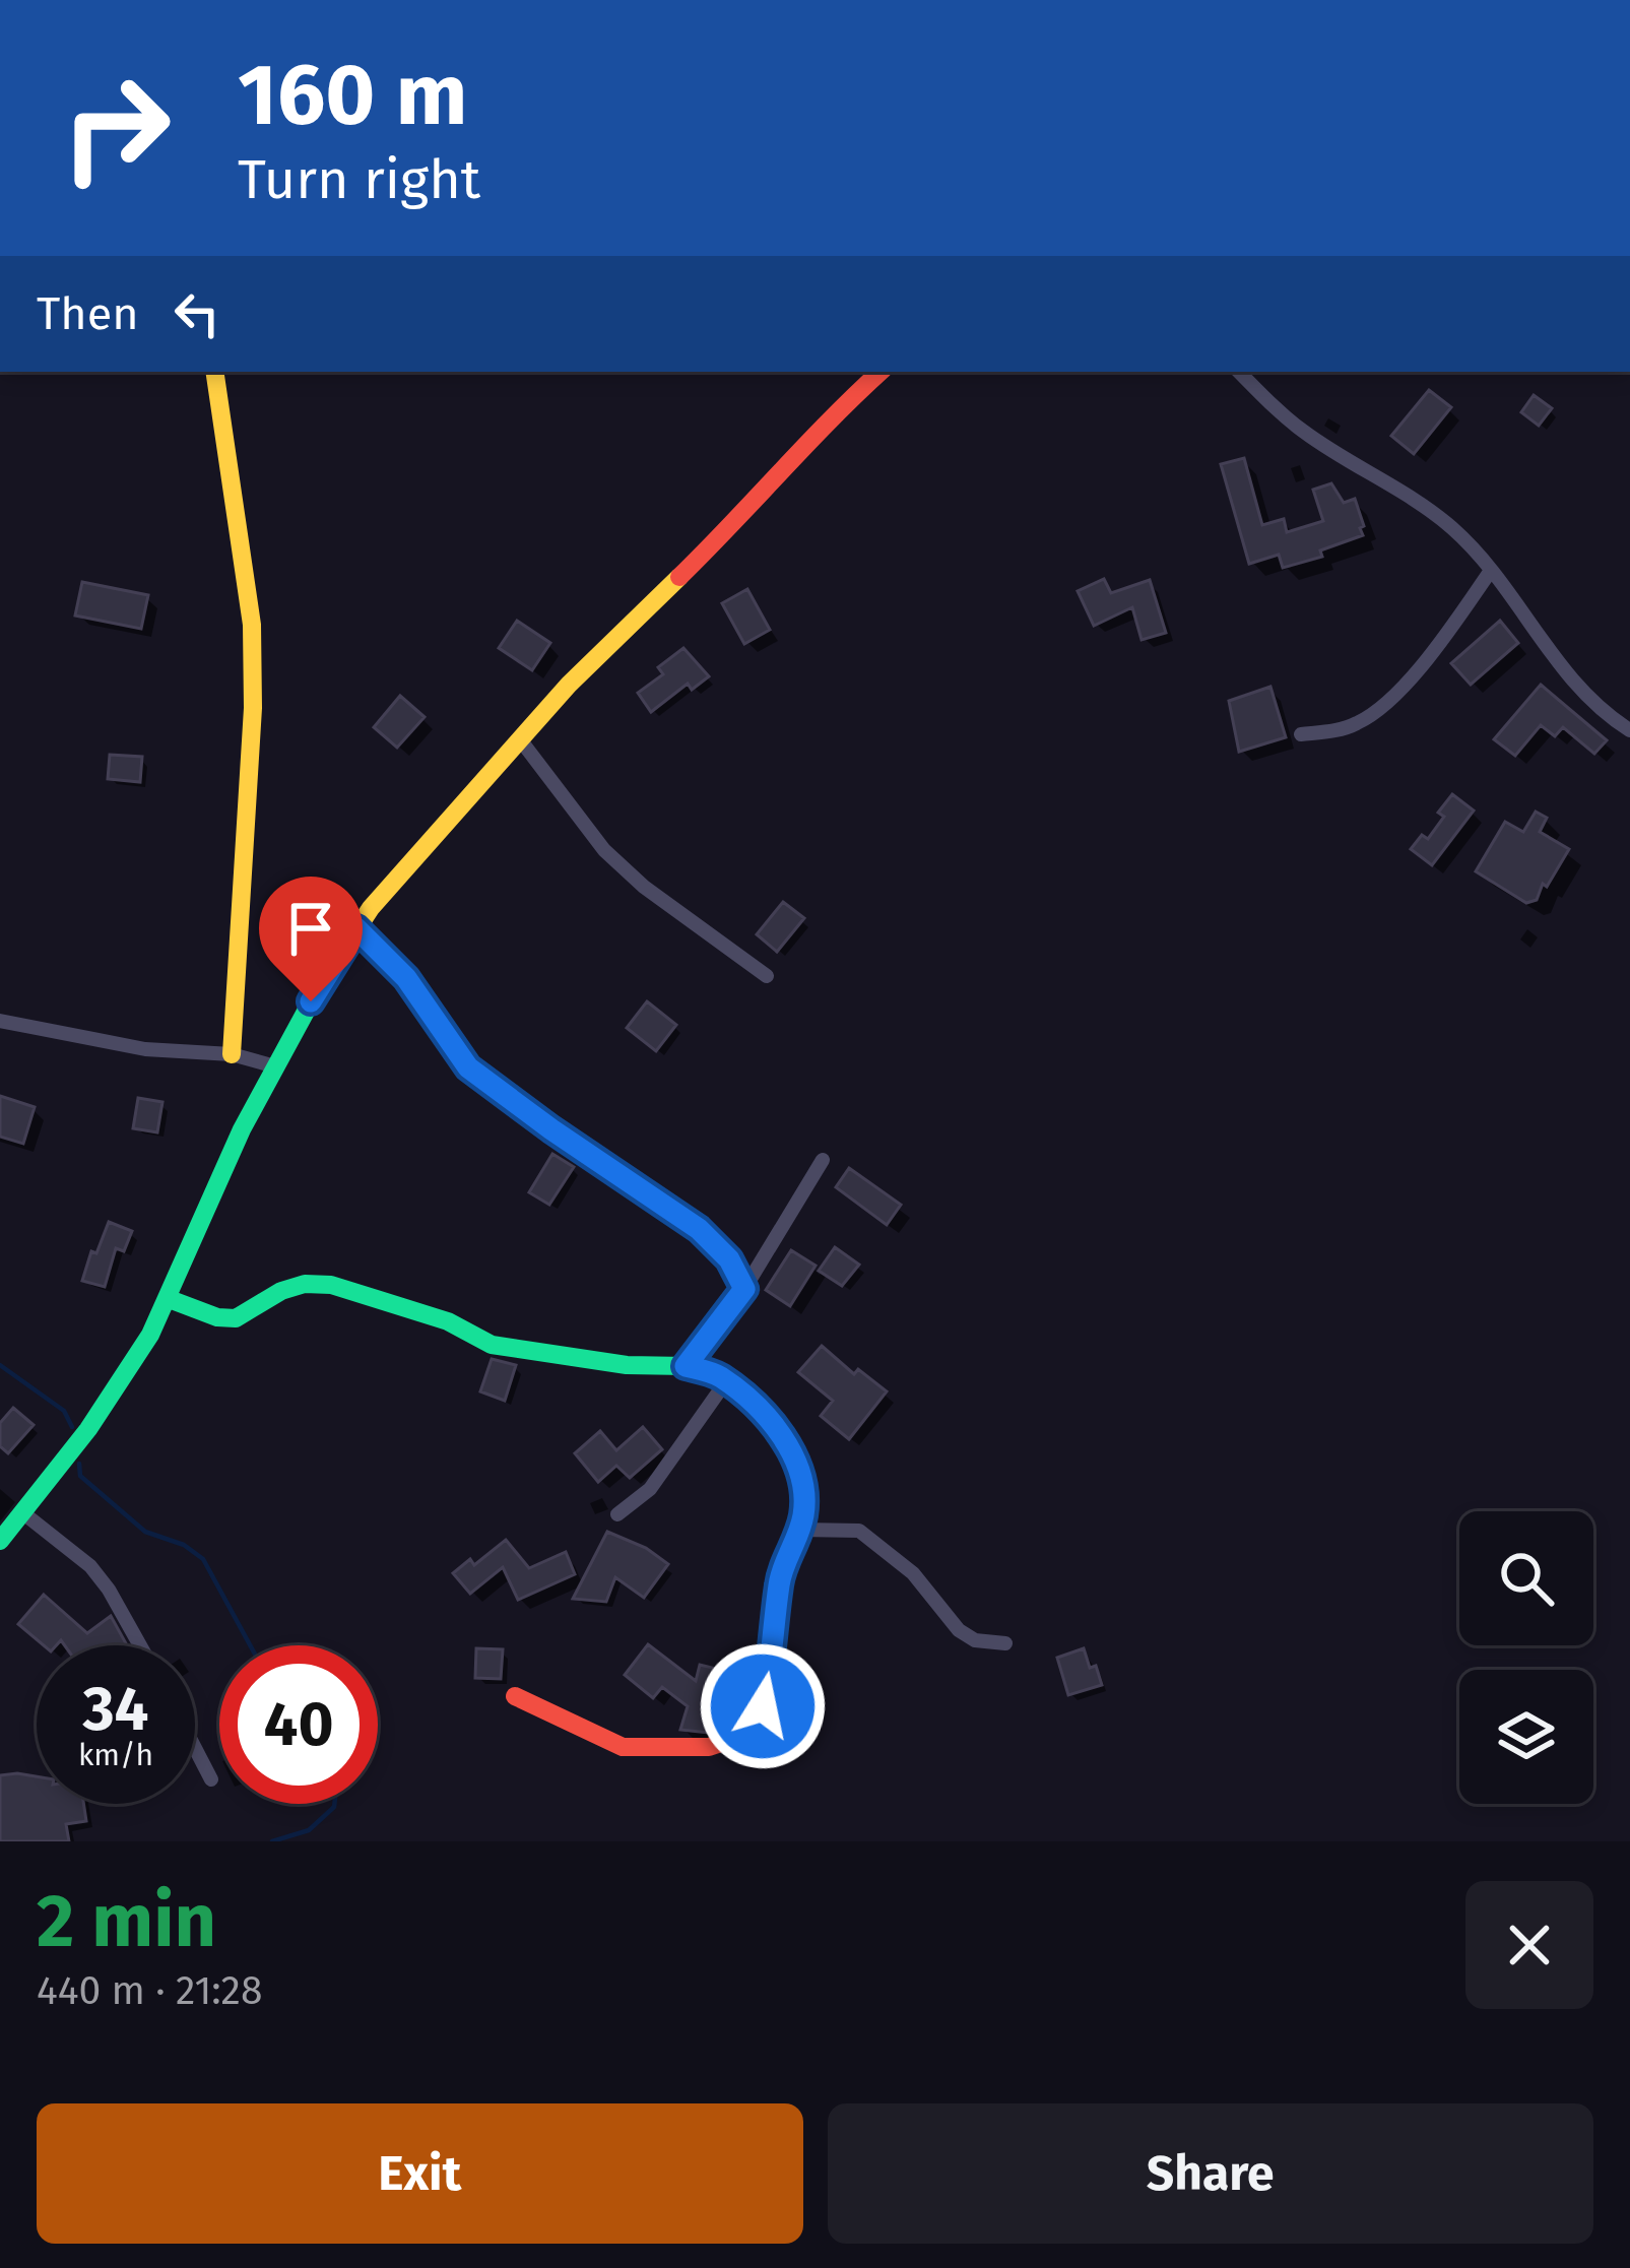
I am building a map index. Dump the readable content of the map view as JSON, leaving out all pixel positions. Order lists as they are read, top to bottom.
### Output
{
  "page": {
    "turn": ["160 m", "Turn right"],
    "then": "Then",
    "speed": "34 km/h",
    "limit": "40",
    "heading": ["2 min", "440 m · 21:28"],
    "buttons": ["Exit", "Share"]
  }
}
